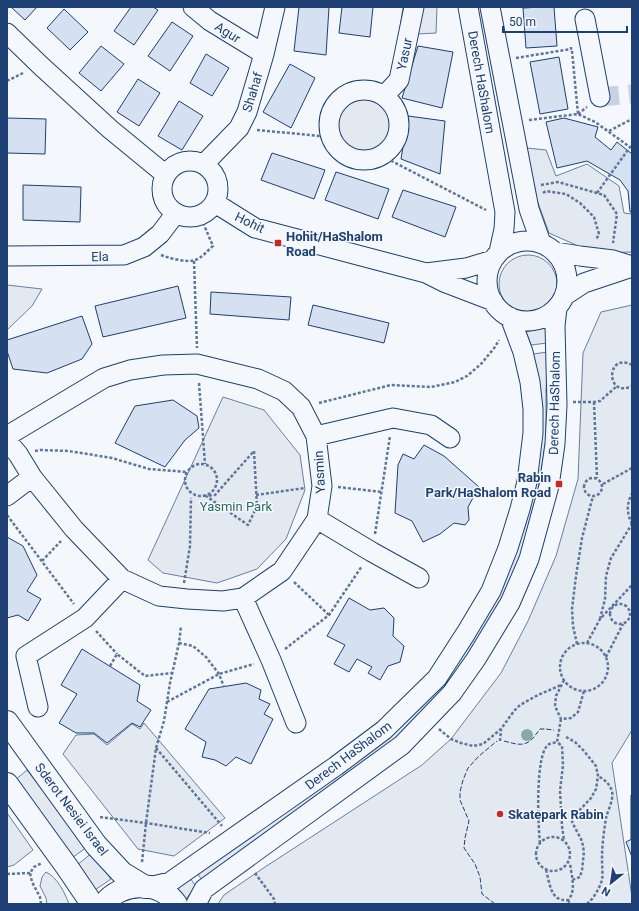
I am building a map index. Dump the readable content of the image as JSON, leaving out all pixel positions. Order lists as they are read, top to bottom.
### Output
{
  "streets": {
    "main road": ["Sderot Nesiei Israel"],
    "street": [
      "Agur",
      "Yasur",
      "Derech HaShalom",
      "Shahaf",
      "Hohit",
      "Ela",
      "Yasmin"
    ]
  },
  "crossings": [
    ["Agur", "Shahaf"],
    ["Derech HaShalom", "Hohit"],
    ["Derech HaShalom", "Sderot Nesiei Israel"],
    ["Shahaf", "Hohit"],
    ["Shahaf", "Ela"],
    ["Hohit", "Ela"]
  ],
  "parks": ["Yasmin Park"],
  "places": {
    "transit": ["Hohit/HaShalom Road", "Rabin Park/HaShalom Road"],
    "other": ["Skatepark Rabin"]
  },
  "scale_bar": "50 m",
  "north": "bottom left"
}
